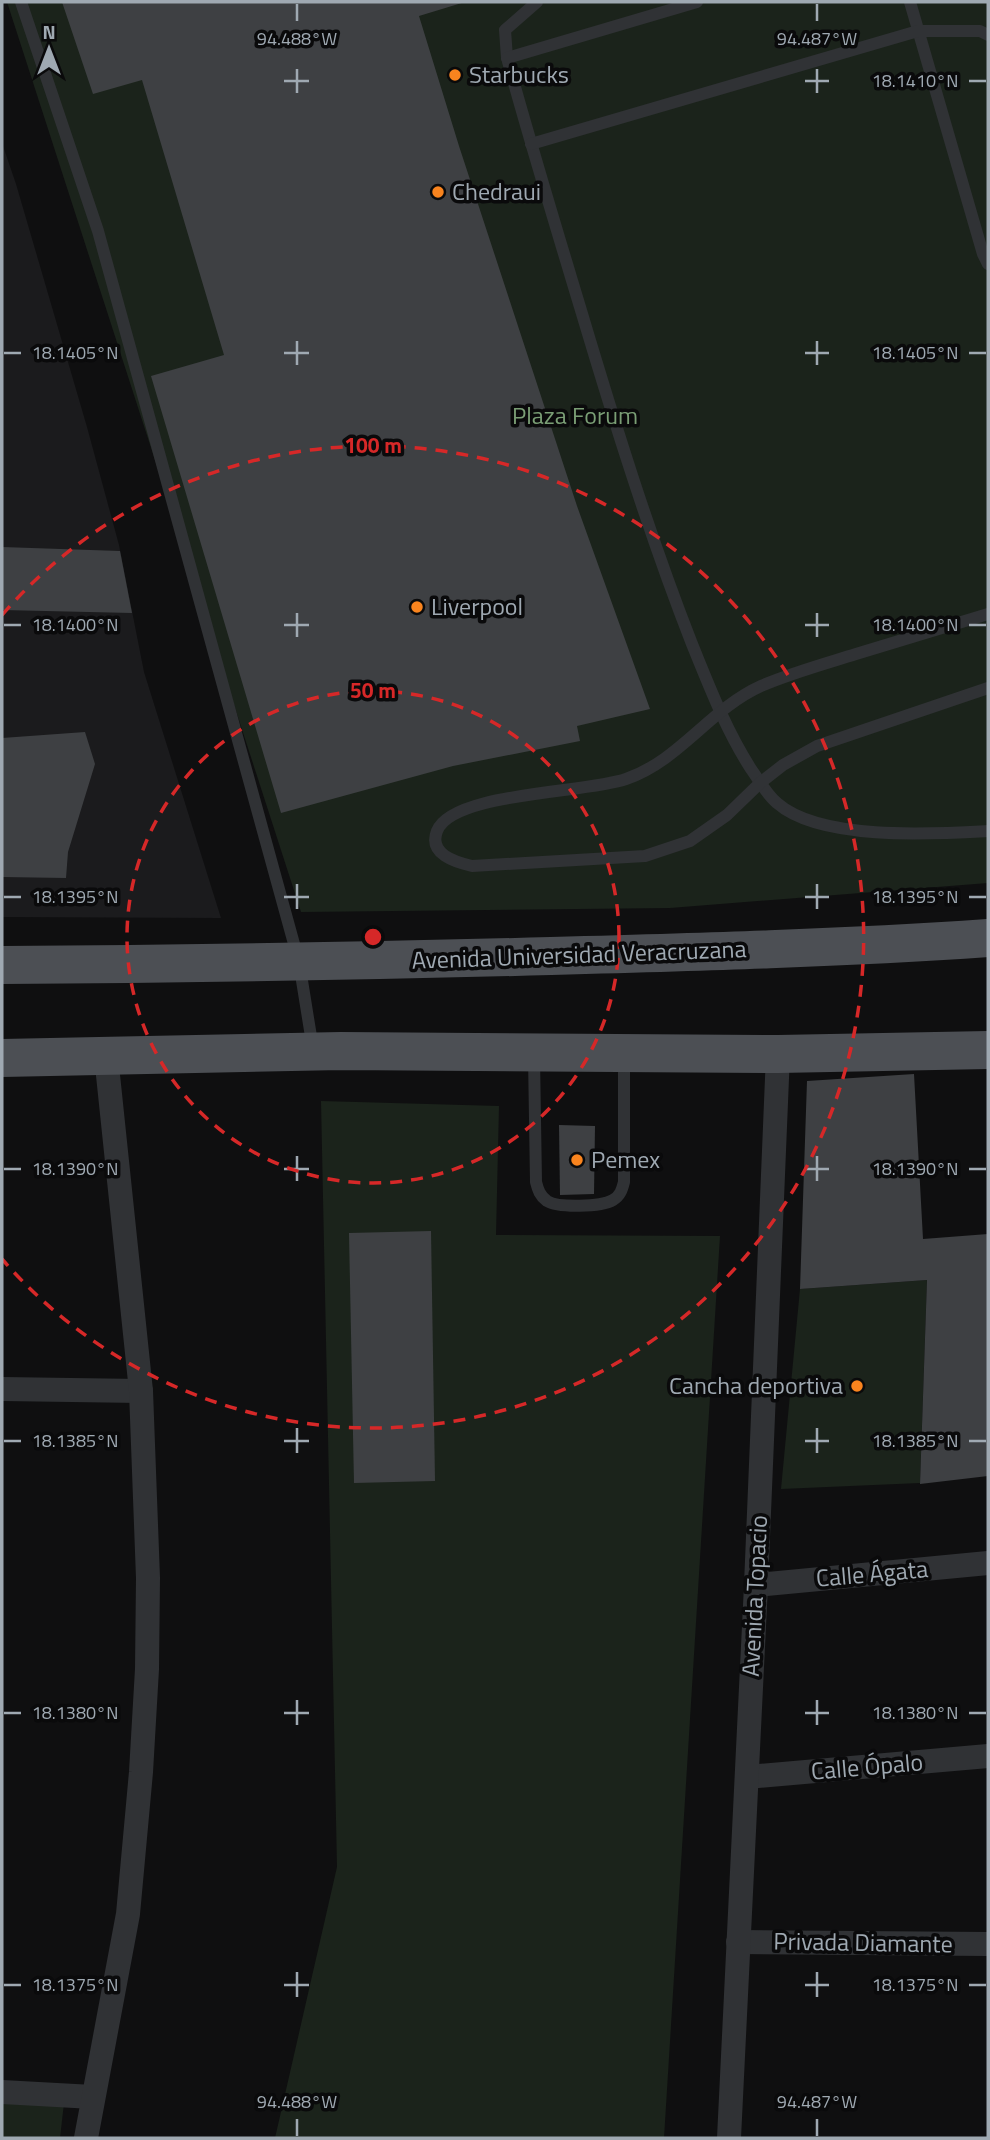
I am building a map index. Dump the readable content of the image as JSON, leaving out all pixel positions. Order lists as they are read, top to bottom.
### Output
{
  "streets": {
    "main road": ["Avenida Universidad Veracruzana"],
    "street": [
      "Calle Ágata",
      "Avenida Topacio",
      "Calle Ópalo",
      "Privada Diamante"
    ]
  },
  "crossings": [
    ["Calle Ágata", "Avenida Topacio"],
    ["Avenida Topacio", "Calle Ópalo"],
    ["Avenida Topacio", "Privada Diamante"]
  ],
  "parks": ["Plaza Forum"],
  "places": [
    "Starbucks",
    "Chedraui",
    "Liverpool",
    "Pemex",
    "Cancha deportiva"
  ],
  "north": "top",
  "coordinates": [
    "94.488°W",
    "94.487°W",
    "18.1410°N",
    "18.1405°N",
    "18.1400°N",
    "18.1395°N",
    "18.1390°N",
    "18.1385°N",
    "18.1380°N",
    "18.1375°N"
  ],
  "rings": ["100 m", "50 m"]
}
